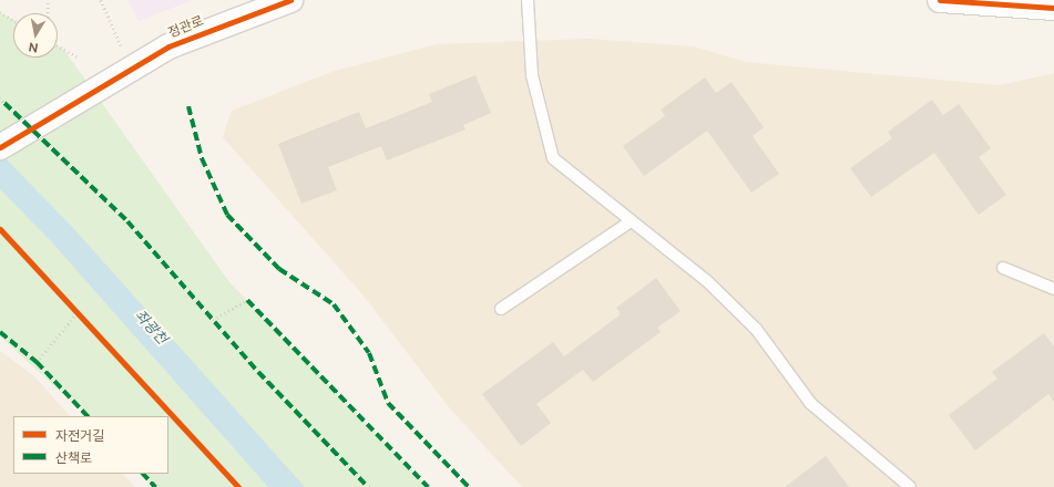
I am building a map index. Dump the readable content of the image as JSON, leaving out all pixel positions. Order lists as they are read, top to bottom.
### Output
{
  "streets": {
    "street": ["정관로"]
  },
  "water": ["좌광천"],
  "legend": ["자전거길", "산책로"],
  "north": "bottom"
}
